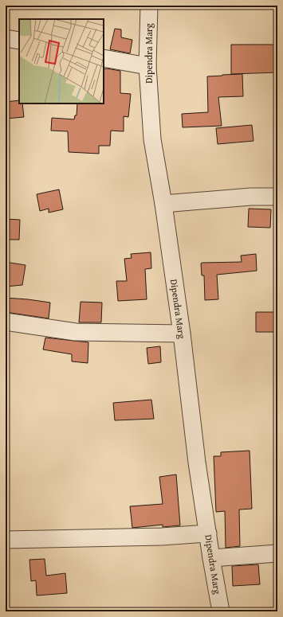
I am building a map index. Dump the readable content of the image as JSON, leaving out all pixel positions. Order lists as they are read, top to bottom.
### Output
{
  "streets": {
    "street": ["Dipendra Marg"]
  }
}
